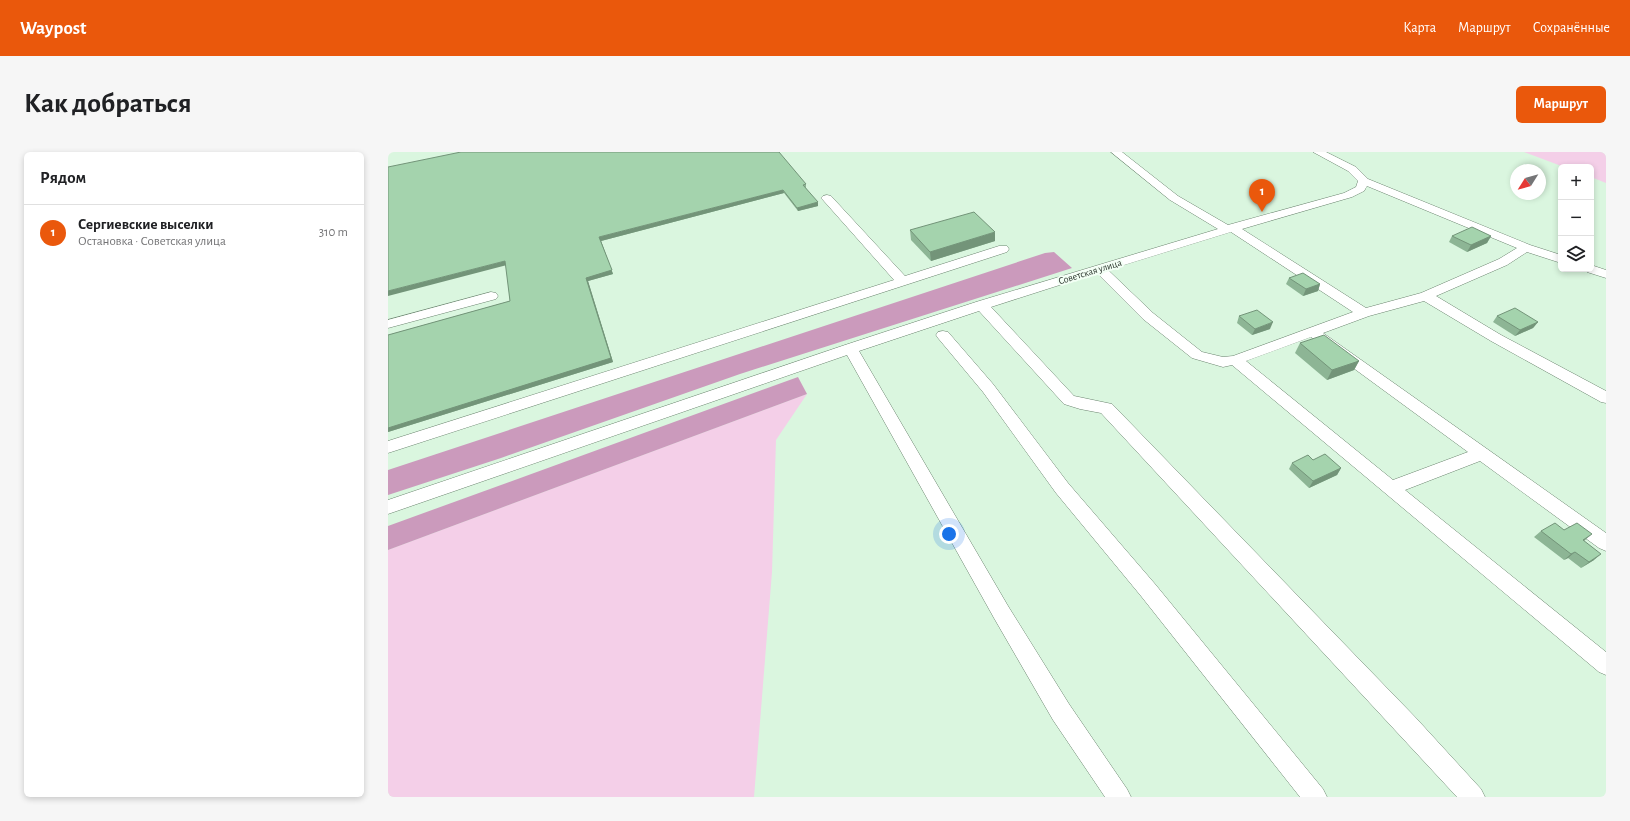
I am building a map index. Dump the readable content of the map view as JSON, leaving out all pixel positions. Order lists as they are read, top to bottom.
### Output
{
  "streets": {
    "street": ["Советская улица"]
  },
  "north": "bottom left",
  "page": {
    "header": "Waypost",
    "nav": ["Карта", "Маршрут", "Сохранённые"],
    "buttons": "Маршрут",
    "title": "Как добраться",
    "heading": "Рядом",
    "map_buttons": ["+", "−"],
    "pins": "1",
    "list": [
      {
        "mark": "1",
        "name": "Сергиевские выселки",
        "note": "Остановка · Советская улица",
        "value": "310 m"
      }
    ]
  }
}
